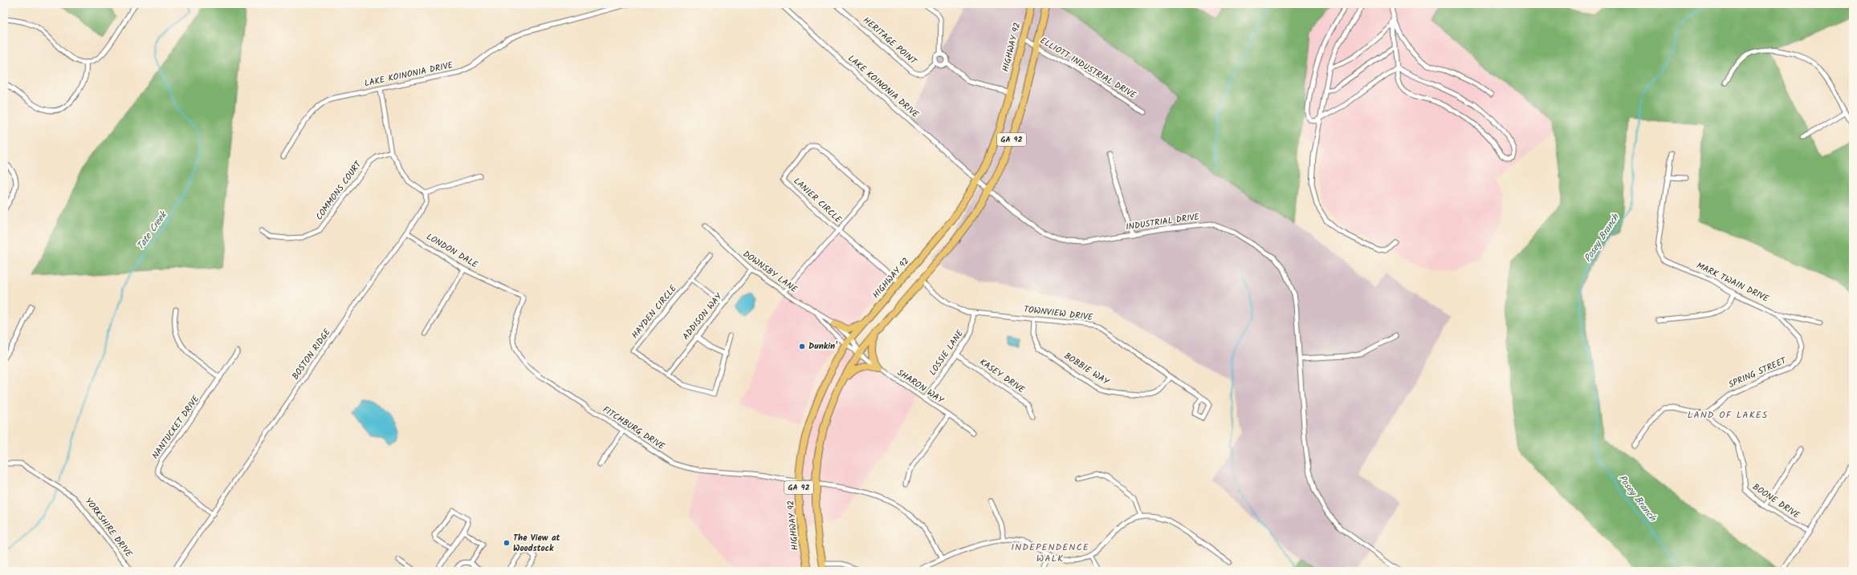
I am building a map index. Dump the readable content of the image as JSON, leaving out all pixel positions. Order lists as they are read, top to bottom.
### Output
{
  "streets": {
    "main road": ["HIGHWAY 92", "GA 92"],
    "street": [
      "HERITAGE POINT",
      "ELLIOTT INDUSTRIAL DRIVE",
      "LAKE KOINONIA DRIVE",
      "COMMONS COURT",
      "LANIER CIRCLE",
      "INDUSTRIAL DRIVE",
      "LONDON DALE",
      "DOWNSBY LANE",
      "MARK TWAIN DRIVE",
      "HAYDEN CIRCLE",
      "TOWNVIEW DRIVE",
      "ADDISON WAY",
      "LOSSIE LANE",
      "BOSTON RIDGE",
      "BOBBIE WAY",
      "SPRING STREET",
      "KASEY DRIVE",
      "SHARON WAY",
      "NANTUCKET DRIVE",
      "FITCHBURG DRIVE",
      "BOONE DRIVE",
      "YORKSHIRE DRIVE"
    ]
  },
  "crossings": [
    ["HIGHWAY 92", "ELLIOTT INDUSTRIAL DRIVE"],
    ["HIGHWAY 92", "LAKE KOINONIA DRIVE"],
    ["HIGHWAY 92", "LANIER CIRCLE"],
    ["HIGHWAY 92", "INDUSTRIAL DRIVE"],
    ["HIGHWAY 92", "DOWNSBY LANE"],
    ["HIGHWAY 92", "FITCHBURG DRIVE"],
    ["ELLIOTT INDUSTRIAL DRIVE", "GA 92"],
    ["LAKE KOINONIA DRIVE", "INDUSTRIAL DRIVE"],
    ["GA 92", "INDUSTRIAL DRIVE"],
    ["GA 92", "DOWNSBY LANE"],
    ["GA 92", "TOWNVIEW DRIVE"],
    ["GA 92", "SHARON WAY"],
    ["GA 92", "FITCHBURG DRIVE"],
    ["LANIER CIRCLE", "DOWNSBY LANE"],
    ["LONDON DALE", "BOSTON RIDGE"],
    ["LONDON DALE", "FITCHBURG DRIVE"],
    ["DOWNSBY LANE", "ADDISON WAY"],
    ["DOWNSBY LANE", "SHARON WAY"],
    ["MARK TWAIN DRIVE", "SPRING STREET"],
    ["HAYDEN CIRCLE", "ADDISON WAY"],
    ["TOWNVIEW DRIVE", "LOSSIE LANE"],
    ["TOWNVIEW DRIVE", "BOBBIE WAY"],
    ["LOSSIE LANE", "KASEY DRIVE"],
    ["LOSSIE LANE", "SHARON WAY"],
    ["BOSTON RIDGE", "NANTUCKET DRIVE"],
    ["SPRING STREET", "BOONE DRIVE"]
  ],
  "districts": ["LAND OF LAKES", "INDEPENDENCE WALK"],
  "water": ["Tate Creek", "Posey Branch"],
  "places": ["Dunkin'", "The View at Woodstock"]
}
